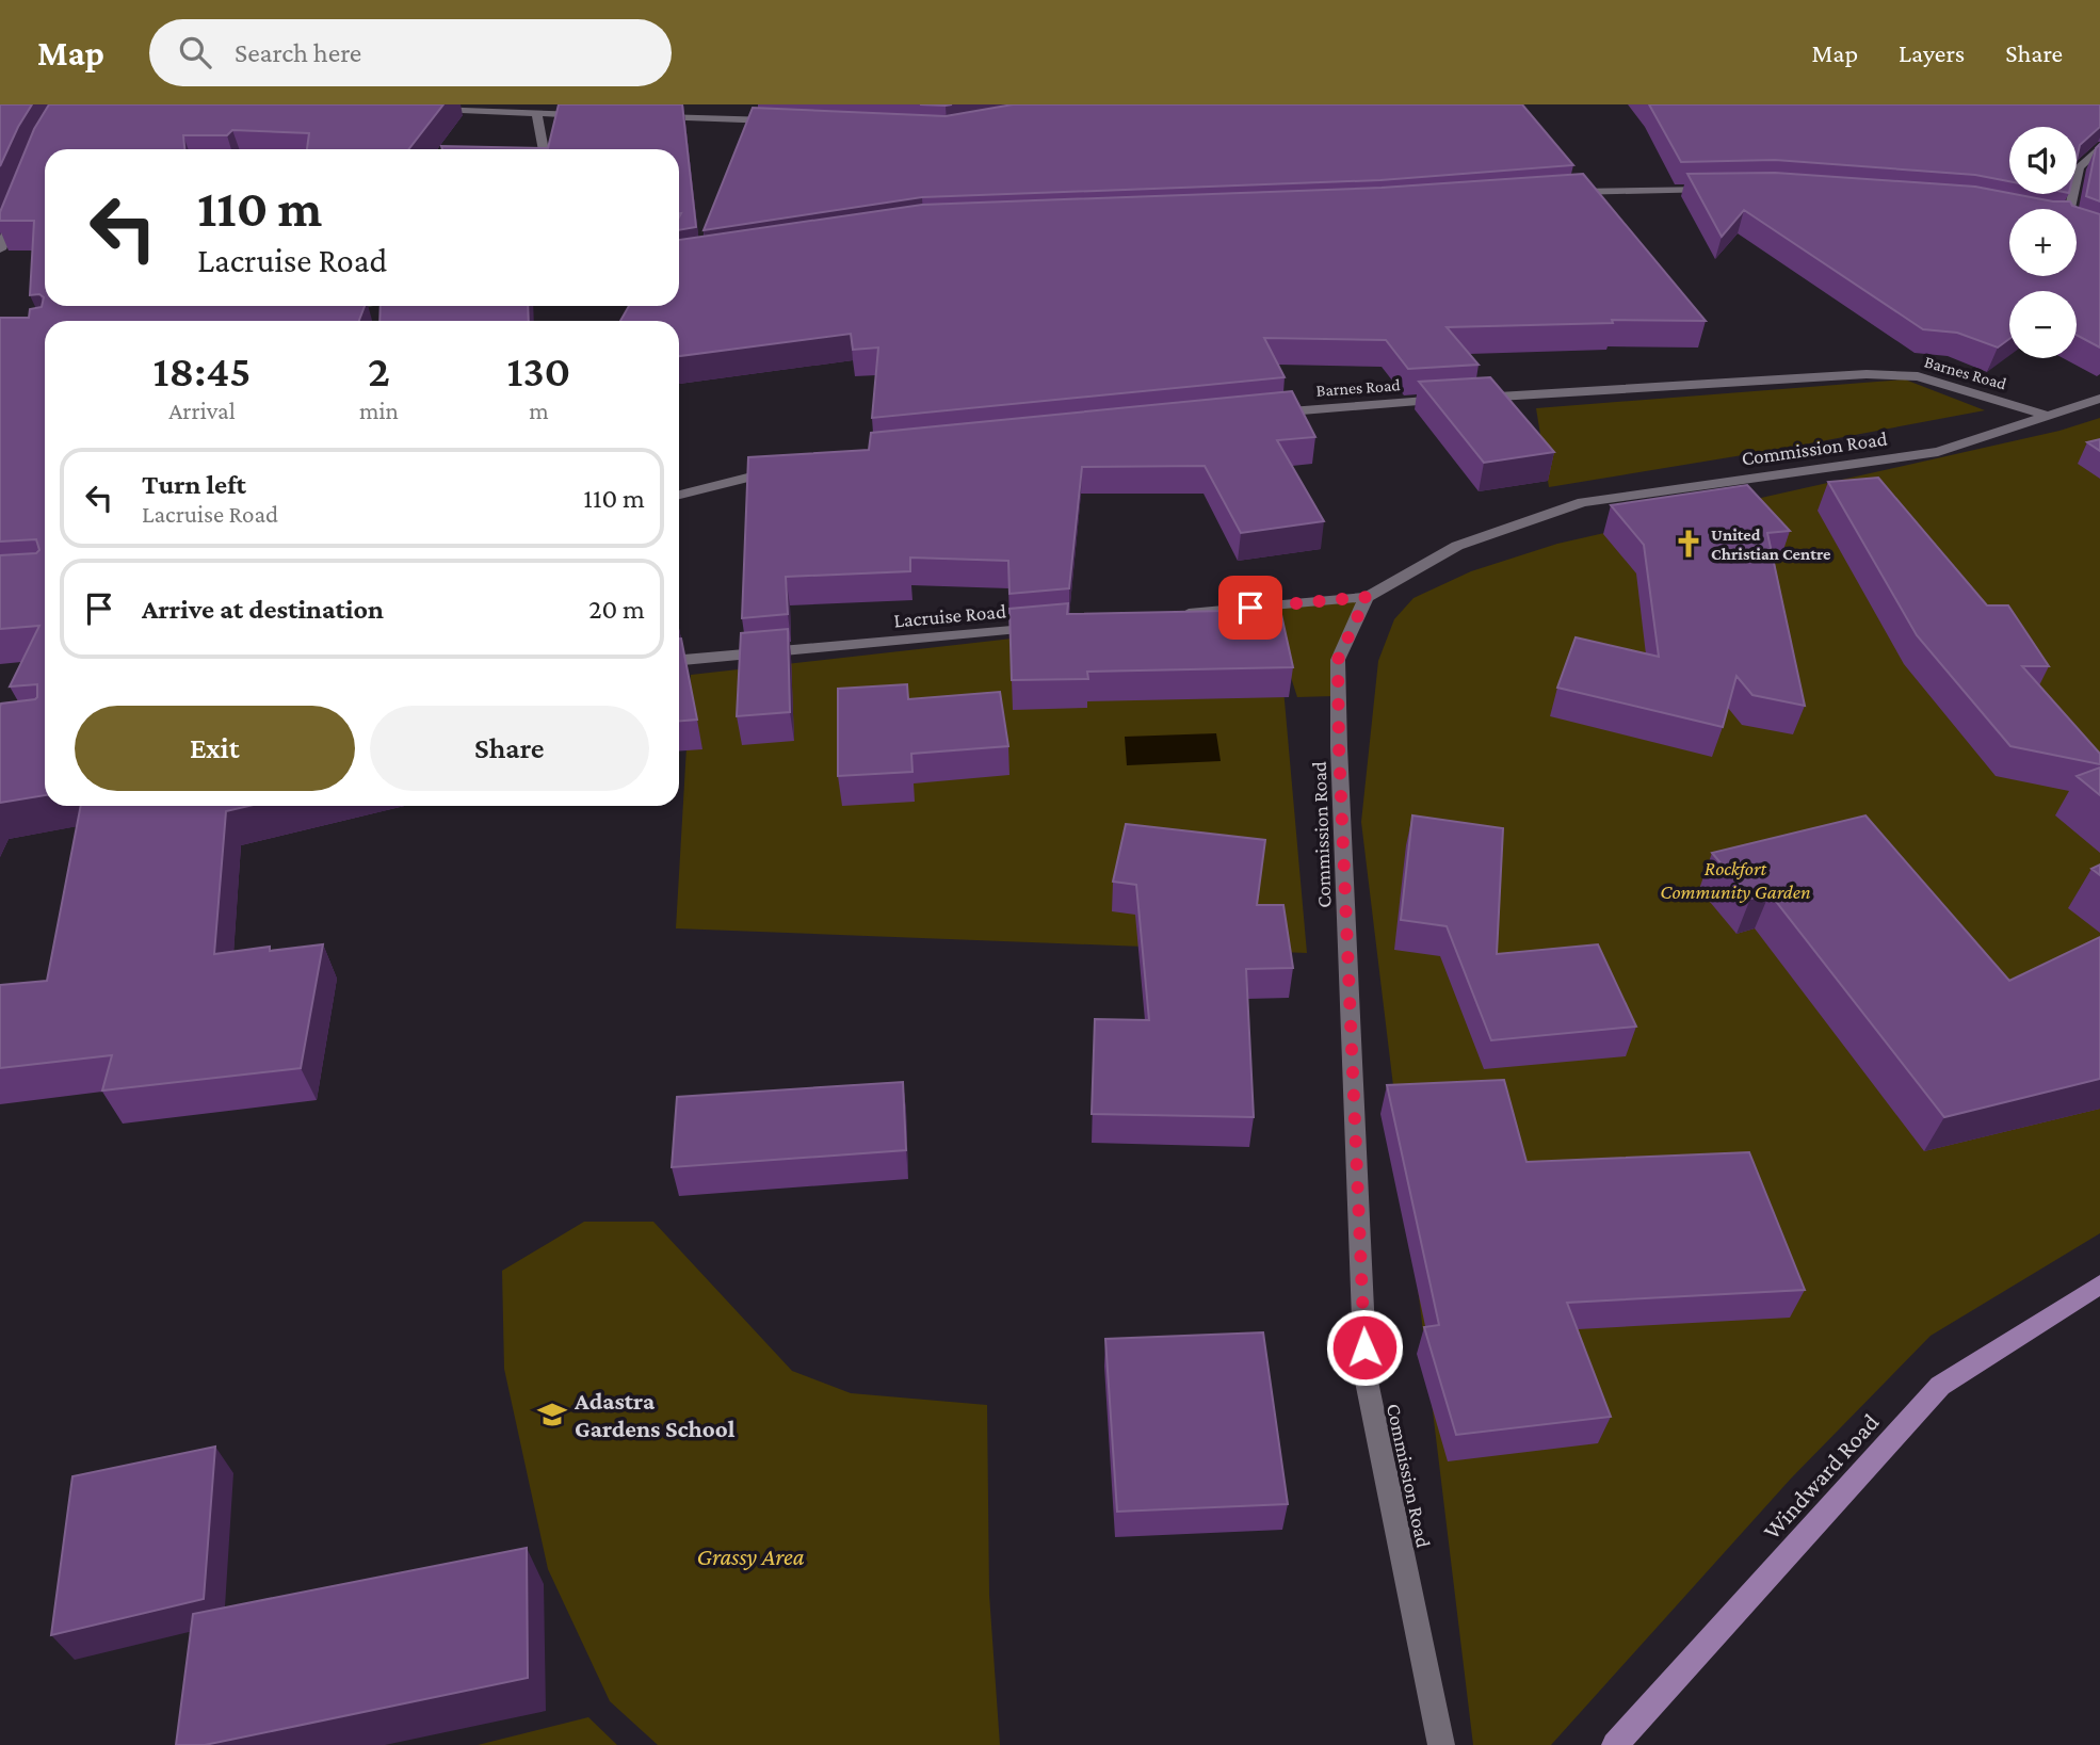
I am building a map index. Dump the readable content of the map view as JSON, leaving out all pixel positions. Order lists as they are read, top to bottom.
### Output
{
  "streets": {
    "main road": ["Windward Road"],
    "street": ["Barnes Road", "Commission Road", "Lacruise Road"]
  },
  "crossings": [
    ["Barnes Road", "Commission Road"]
  ],
  "parks": ["Rockfort Community Garden", "Grassy Area"],
  "places": {
    "church": ["United Christian Centre"],
    "school or university": ["Adastra Gardens School"]
  },
  "page": {
    "header": "Map",
    "search": "Search here",
    "nav": ["Map", "Layers", "Share"],
    "map_buttons": ["+", "−"],
    "turn": ["110 m", "Lacruise Road"],
    "eta": [
      "18:45",
      "Arrival",
      "2",
      "min",
      "130",
      "m"
    ],
    "list": [
      {
        "name": "Turn left",
        "note": "Lacruise Road",
        "value": "110 m"
      },
      {
        "name": "Arrive at destination",
        "value": "20 m"
      }
    ],
    "buttons": ["Exit", "Share"]
  }
}
